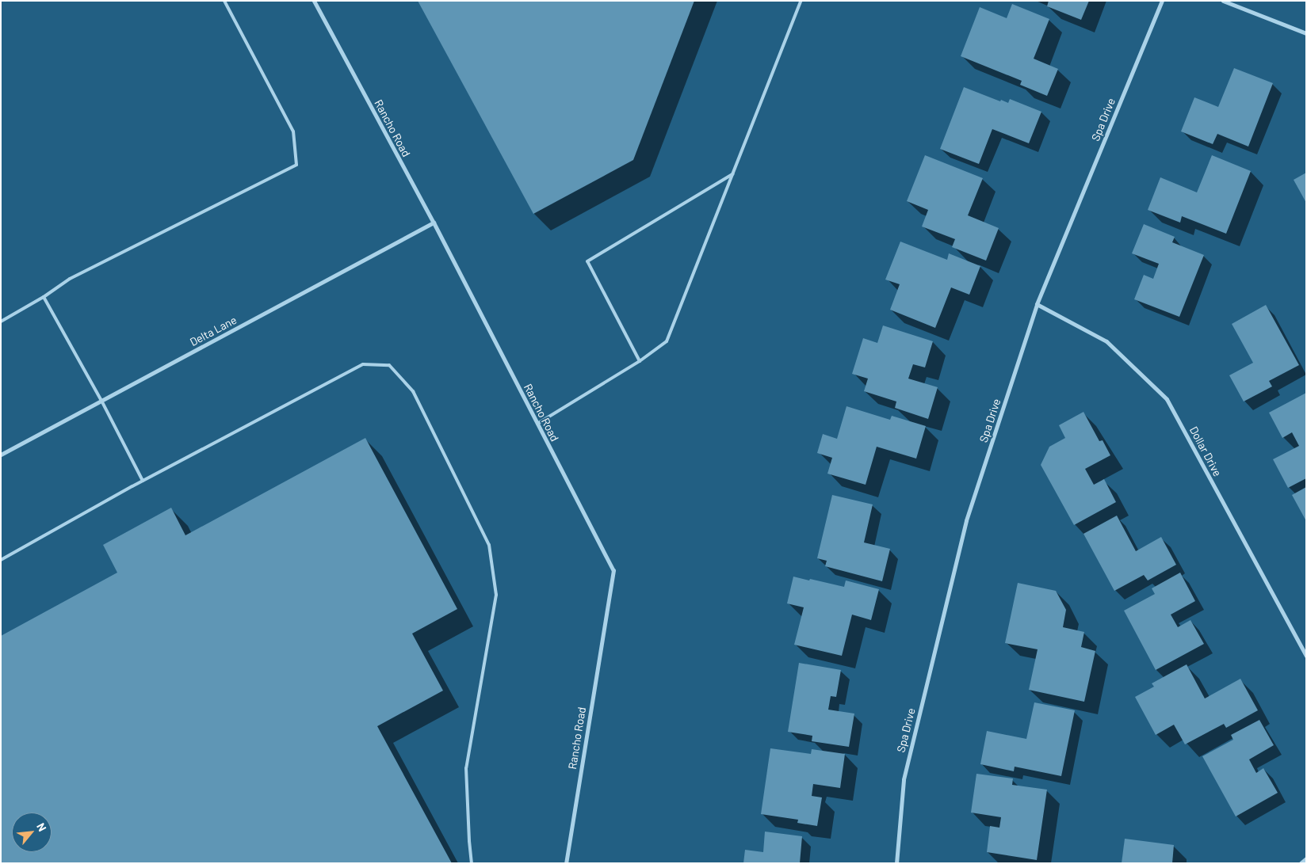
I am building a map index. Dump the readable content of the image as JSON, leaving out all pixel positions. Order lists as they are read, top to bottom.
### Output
{
  "streets": {
    "street": [
      "Spa Drive",
      "Rancho Road",
      "Delta Lane",
      "Dollar Drive"
    ]
  },
  "crossings": [
    ["Spa Drive", "Dollar Drive"],
    ["Rancho Road", "Delta Lane"]
  ],
  "north": "top right"
}
